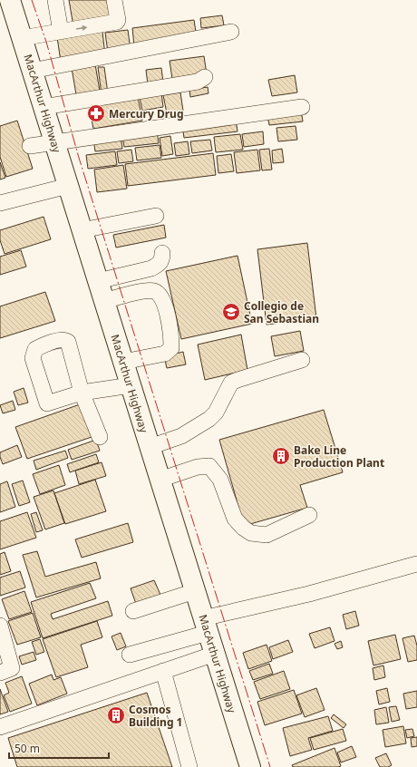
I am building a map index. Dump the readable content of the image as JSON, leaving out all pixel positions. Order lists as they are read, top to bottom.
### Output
{
  "streets": {
    "highway": ["MacArthur Highway"]
  },
  "places": {
    "pharmacy": ["Mercury Drug"],
    "school or university": ["Collegio de San Sebastian"],
    "building": ["Bake Line Production Plant", "Cosmos Building 1"]
  },
  "scale_bar": "50 m"
}
